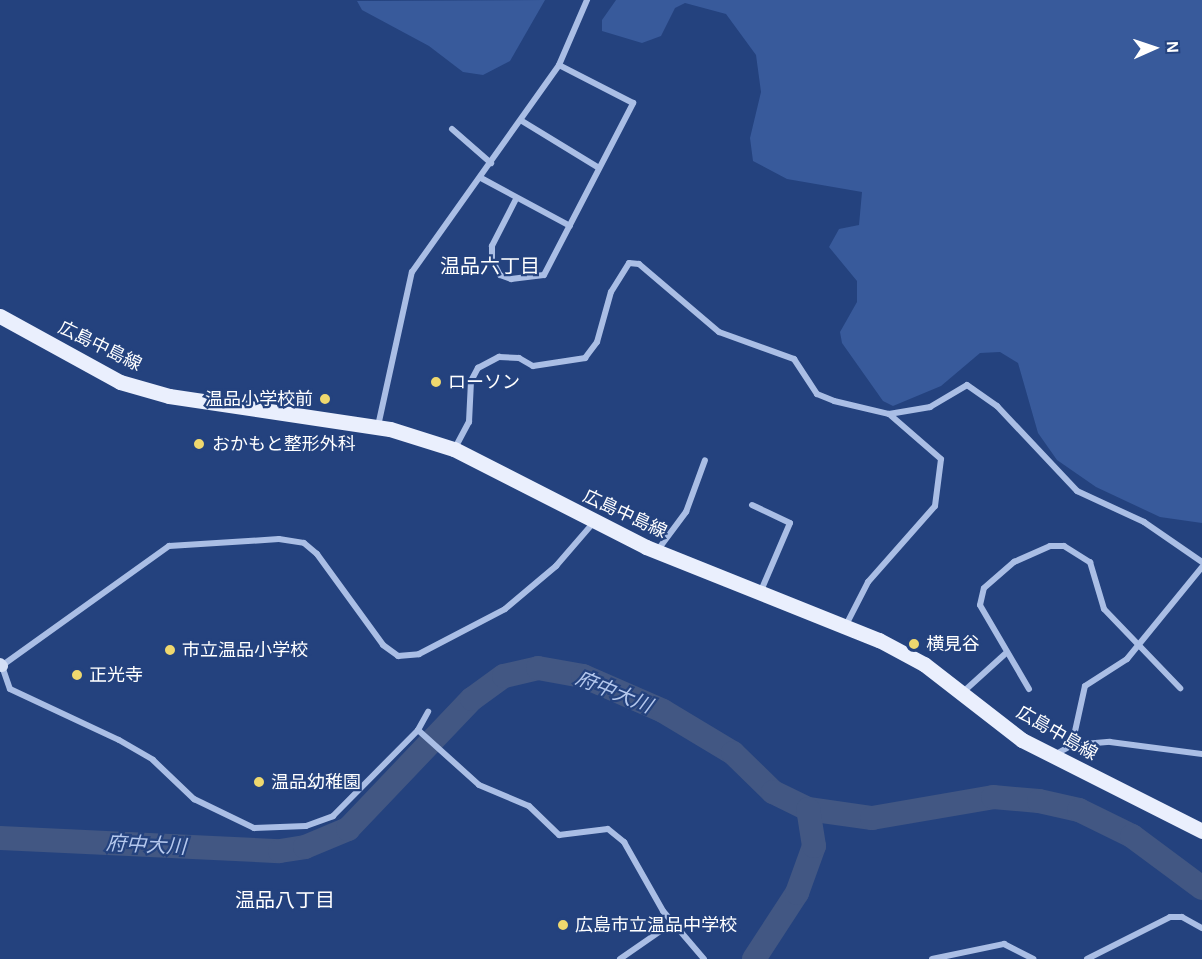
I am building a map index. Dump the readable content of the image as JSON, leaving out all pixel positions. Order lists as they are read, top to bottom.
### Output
{
  "streets": {
    "main road": ["広島中島線"]
  },
  "districts": ["温品六丁目", "温品八丁目"],
  "water": ["府中大川"],
  "places": [
    "ローソン",
    "温品小学校前",
    "おかもと整形外科",
    "横見谷",
    "市立温品小学校",
    "正光寺",
    "温品幼稚園",
    "広島市立温品中学校"
  ],
  "north": "right"
}
